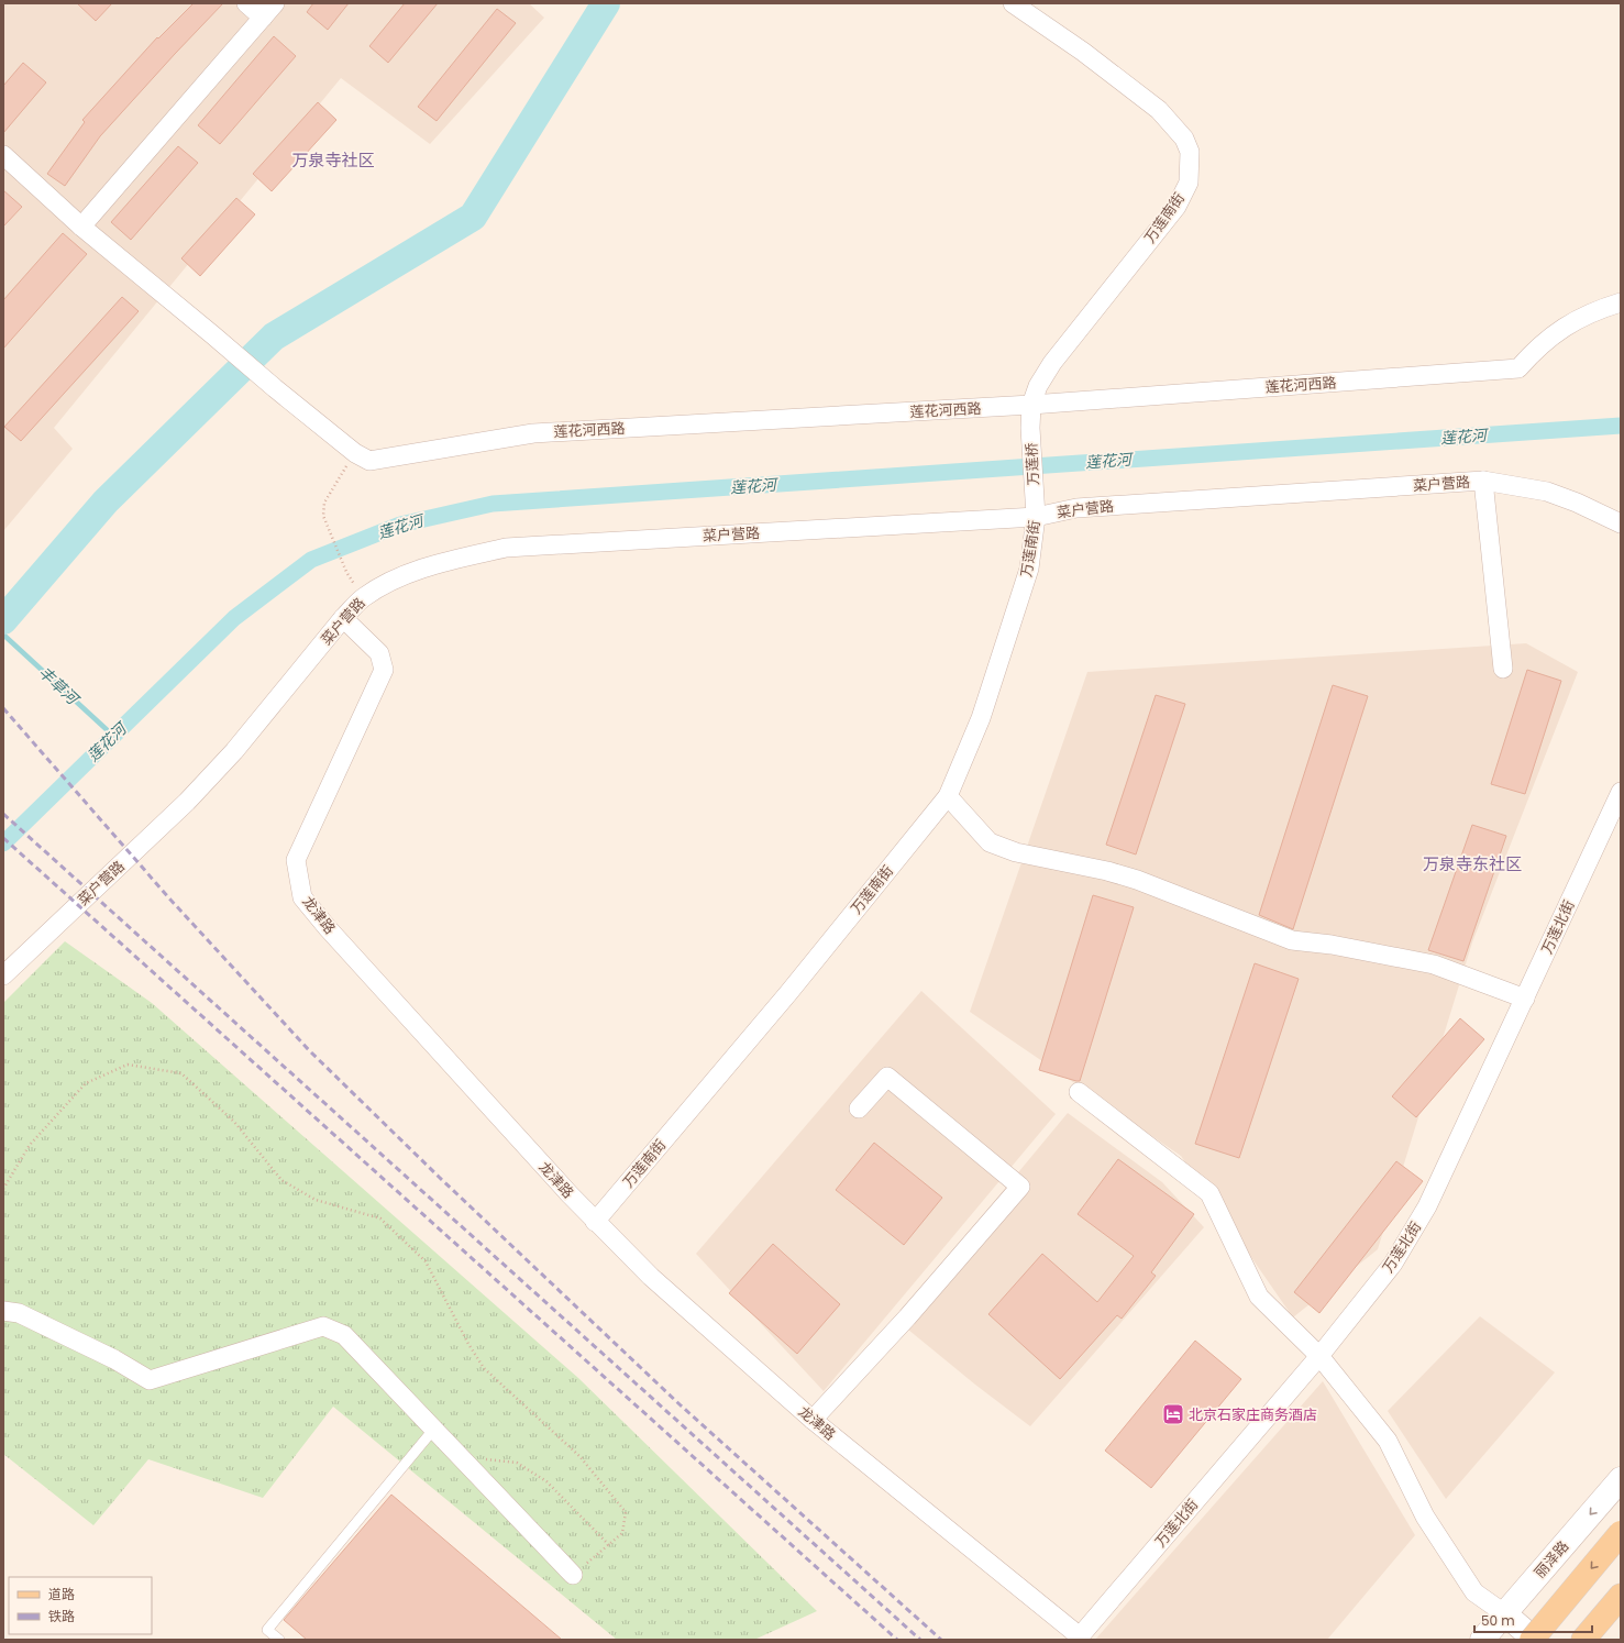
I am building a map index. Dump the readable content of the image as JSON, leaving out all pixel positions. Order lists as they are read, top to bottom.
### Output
{
  "streets": {
    "street": [
      "万莲南街",
      "莲花河西路",
      "万莲桥",
      "菜户营路",
      "龙津路",
      "万莲北街",
      "丽泽路"
    ]
  },
  "crossings": [
    ["万莲南街", "莲花河西路"],
    ["万莲南街", "万莲桥"],
    ["万莲南街", "菜户营路"],
    ["万莲南街", "龙津路"],
    ["万莲桥", "菜户营路"],
    ["菜户营路", "龙津路"],
    ["龙津路", "万莲北街"]
  ],
  "one_way": ["丽泽路"],
  "districts": ["万泉寺社区", "万泉寺东社区"],
  "water": ["莲花河", "丰草河"],
  "places": {
    "hotel": ["北京石家庄商务酒店"]
  },
  "legend": ["道路", "铁路"],
  "scale_bar": "50 m"
}
